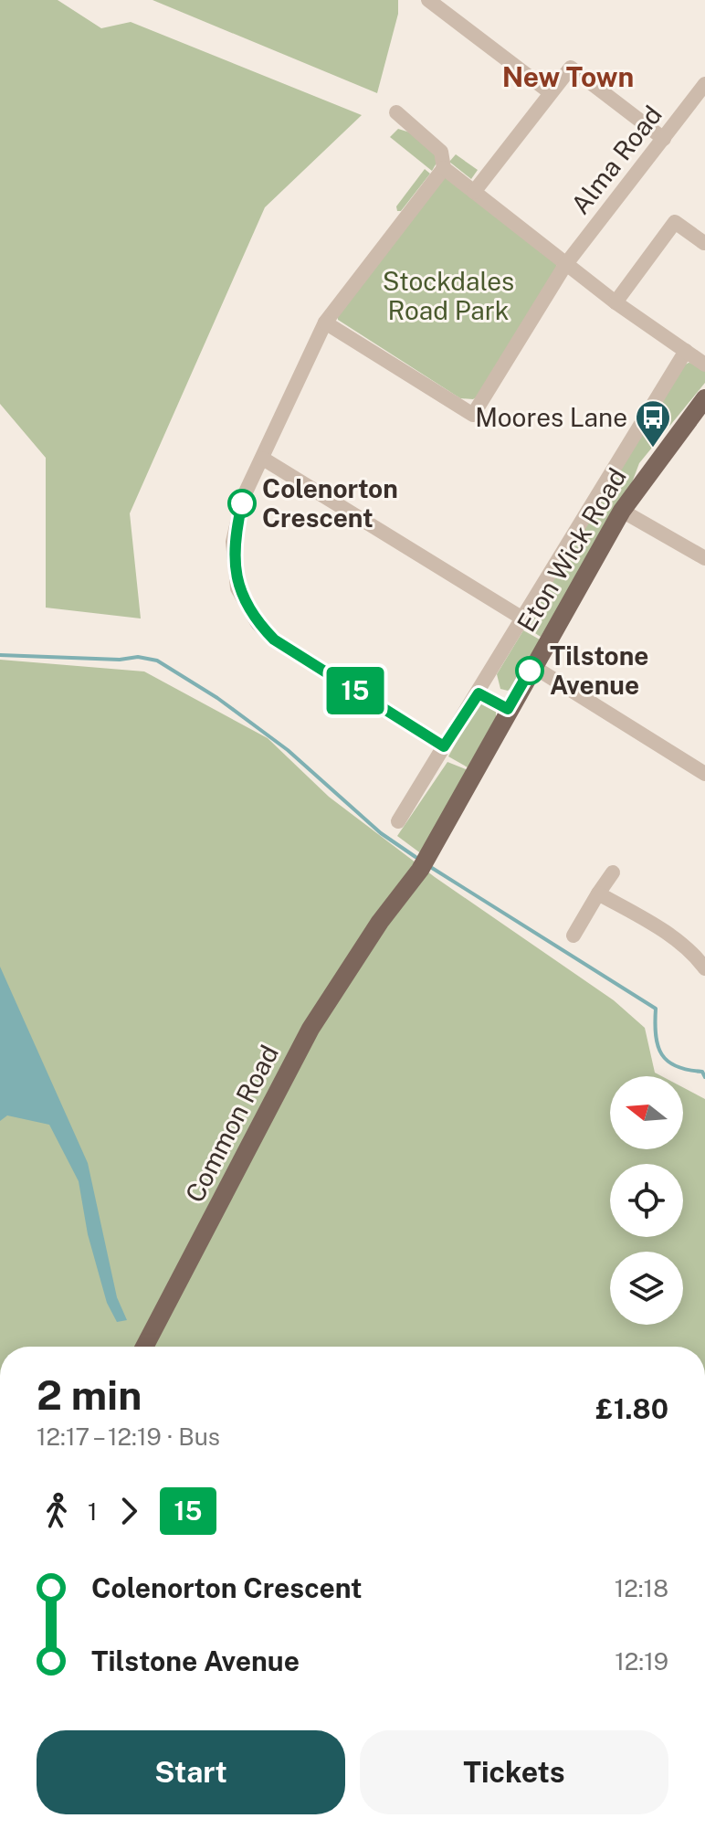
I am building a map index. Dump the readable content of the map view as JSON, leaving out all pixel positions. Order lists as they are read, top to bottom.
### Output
{
  "streets": {
    "main road": ["Eton Wick Road", "Common Road"],
    "street": ["Alma Road"]
  },
  "crossings": [
    ["Eton Wick Road", "Common Road"]
  ],
  "districts": ["New Town"],
  "parks": ["Stockdales Road Park"],
  "places": {
    "bus stop": ["Moores Lane"],
    "other": ["Colenorton Crescent", "Tilstone Avenue"]
  },
  "lines": ["bus line 15"],
  "north": "left",
  "page": {
    "on_map": "15",
    "heading": ["2 min", "12:17 – 12:19 · Bus", "£1.80"],
    "legs": ["1", "15"],
    "list": [
      {
        "name": "Colenorton Crescent",
        "value": "12:18"
      },
      {
        "name": "Tilstone Avenue",
        "value": "12:19"
      }
    ],
    "buttons": ["Start", "Tickets"]
  }
}
